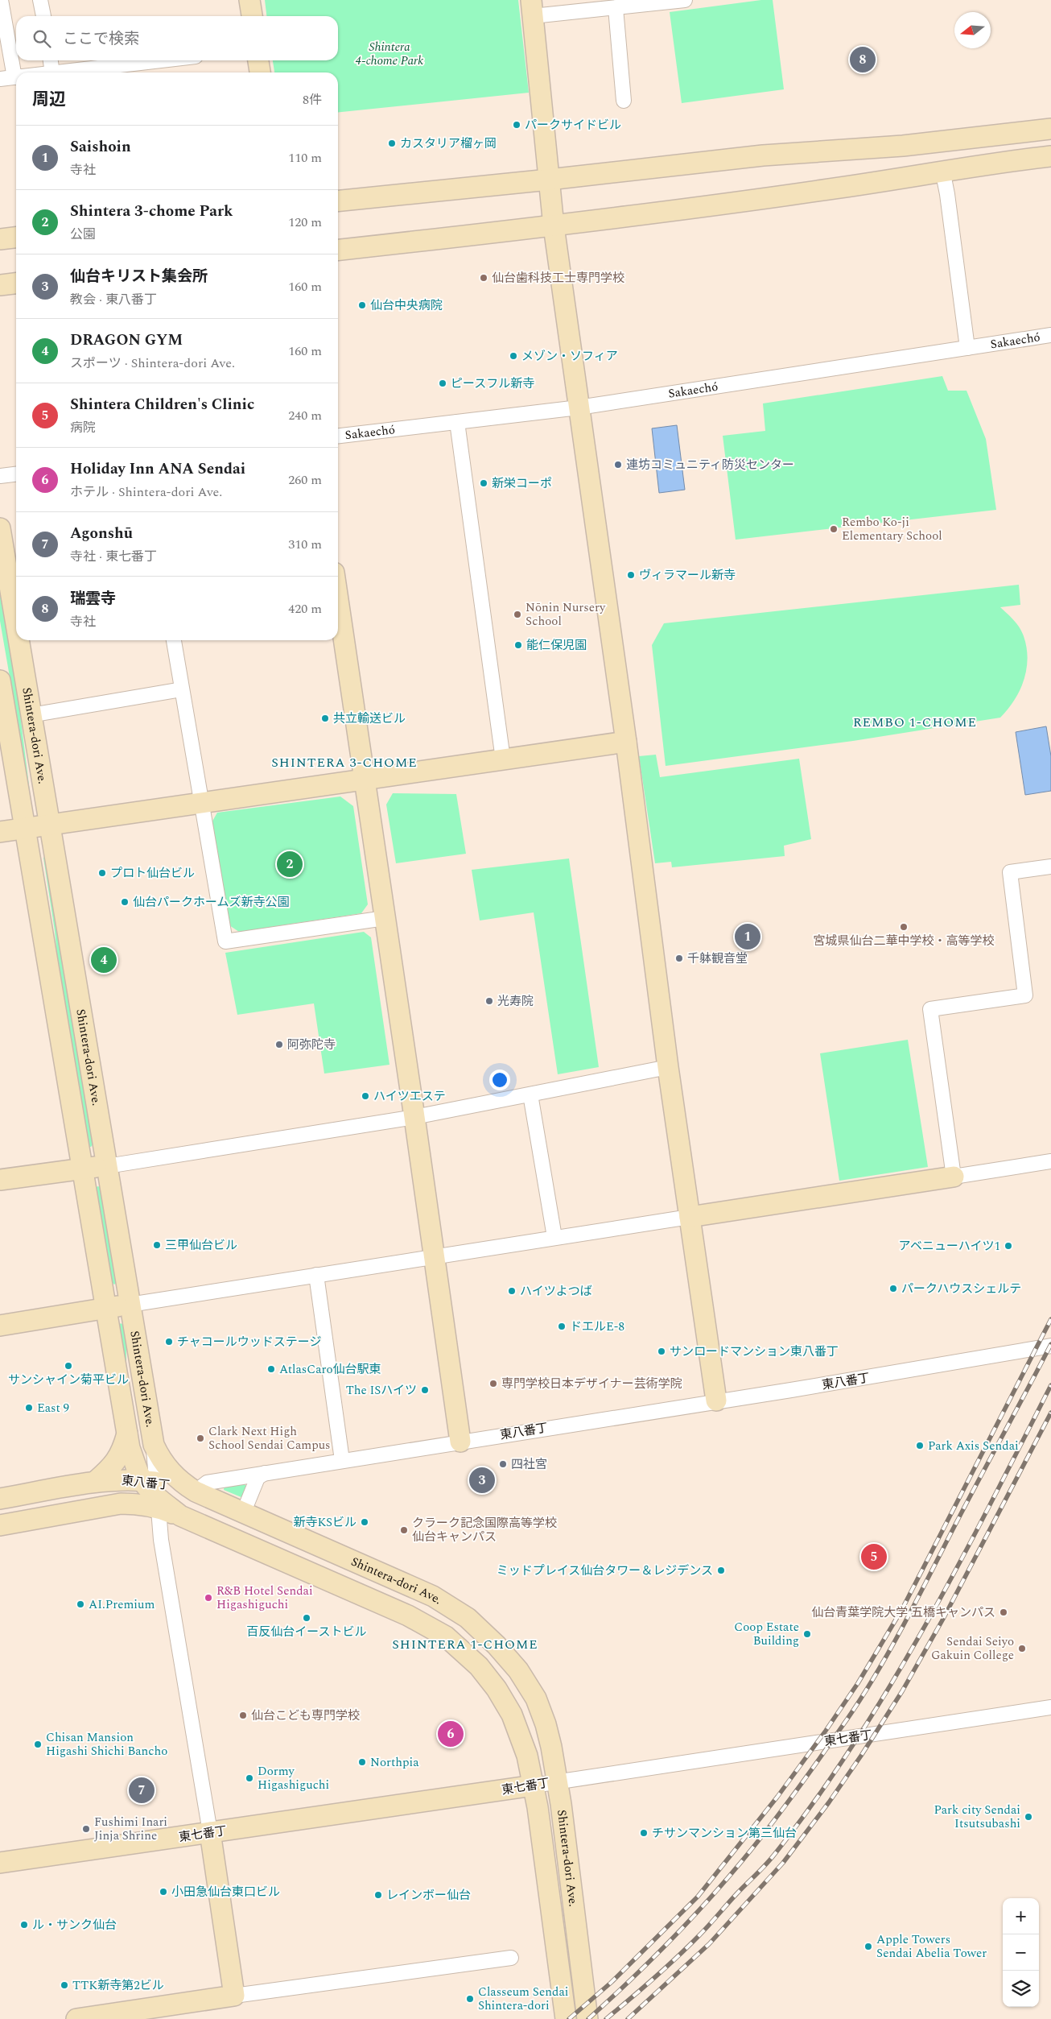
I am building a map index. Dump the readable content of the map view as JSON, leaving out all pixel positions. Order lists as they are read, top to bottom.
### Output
{
  "streets": {
    "street": [
      "Sakaechó",
      "Shintera-dori Ave.",
      "東八番丁",
      "東七番丁"
    ]
  },
  "crossings": [
    ["Shintera-dori Ave.", "東八番丁"],
    ["Shintera-dori Ave.", "東七番丁"]
  ],
  "districts": ["REMBO 1-CHOME", "SHINTERA 3-CHOME", "SHINTERA 1-CHOME"],
  "parks": ["Shintera 4-chome Park"],
  "places": [
    "パークサイドビル",
    "カスタリア榴ヶ岡",
    "仙台歯科技工士専門学校",
    "仙台中央病院",
    "メゾン・ソフィア",
    "ピースフル新寺",
    "連坊コミュニティ防災センター",
    "新栄コーポ",
    "Rembo Ko-ji Elementary School",
    "ヴィラマール新寺",
    "Nōnin Nursery School",
    "能仁保児園",
    "共立輸送ビル",
    "プロト仙台ビル",
    "仙台パークホームズ新寺公園",
    "宮城県仙台二華中学校・高等学校",
    "千躰観音堂",
    "光寿院",
    "阿弥陀寺",
    "ハイツエステ",
    "三甲仙台ビル",
    "アベニューハイツ1",
    "パークハウスシェルテ",
    "ハイツよつば",
    "ドエルE-8",
    "チャコールウッドステージ",
    "サンロードマンション東八番丁",
    "サンシャイン菊平ビル",
    "AtlasCaro仙台駅東",
    "専門学校日本デザイナー芸術学院",
    "The ISハイツ",
    "East 9",
    "Clark Next High School Sendai Campus",
    "Park Axis Sendai",
    "四社宮",
    "新寺KSビル",
    "クラーク記念国際高等学校 仙台キャンパス",
    "ミッドプレイス仙台タワー＆レジデンス",
    "R&B Hotel Sendai Higashiguchi",
    "AI.Premium",
    "仙台青葉学院大学 五橋キャンパス",
    "百反仙台イーストビル",
    "Coop Estate Building",
    "Sendai Seiyo Gakuin College",
    "仙台こども専門学校",
    "Chisan Mansion Higashi Shichi Bancho",
    "Northpia",
    "Dormy Higashiguchi",
    "Park city Sendai Itsutsubashi",
    "Fushimi Inari Jinja Shrine",
    "チサンマンション第三仙台",
    "小田急仙台東口ビル",
    "レインボー仙台",
    "ル・サンク仙台",
    "Apple Towers Sendai Abelia Tower",
    "TTK新寺第2ビル",
    "Classeum Sendai Shintera-dori"
  ],
  "north": "left",
  "page": {
    "search": "ここで検索",
    "pins": [
      "8",
      "2",
      "1",
      "4",
      "3",
      "5",
      "6",
      "7"
    ],
    "heading": ["周辺", "8件"],
    "list": [
      {
        "mark": "1",
        "name": "Saishoin",
        "note": "寺社",
        "value": "110 m"
      },
      {
        "mark": "2",
        "name": "Shintera 3-chome Park",
        "note": "公園",
        "value": "120 m"
      },
      {
        "mark": "3",
        "name": "仙台キリスト集会所",
        "note": "教会 · 東八番丁",
        "value": "160 m"
      },
      {
        "mark": "4",
        "name": "DRAGON GYM",
        "note": "スポーツ · Shintera-dori Ave.",
        "value": "160 m"
      },
      {
        "mark": "5",
        "name": "Shintera Children's Clinic",
        "note": "病院",
        "value": "240 m"
      },
      {
        "mark": "6",
        "name": "Holiday Inn ANA Sendai",
        "note": "ホテル · Shintera-dori Ave.",
        "value": "260 m"
      },
      {
        "mark": "7",
        "name": "Agonshū",
        "note": "寺社 · 東七番丁",
        "value": "310 m"
      },
      {
        "mark": "8",
        "name": "瑞雲寺",
        "note": "寺社",
        "value": "420 m"
      }
    ],
    "map_buttons": ["+", "−"]
  }
}
